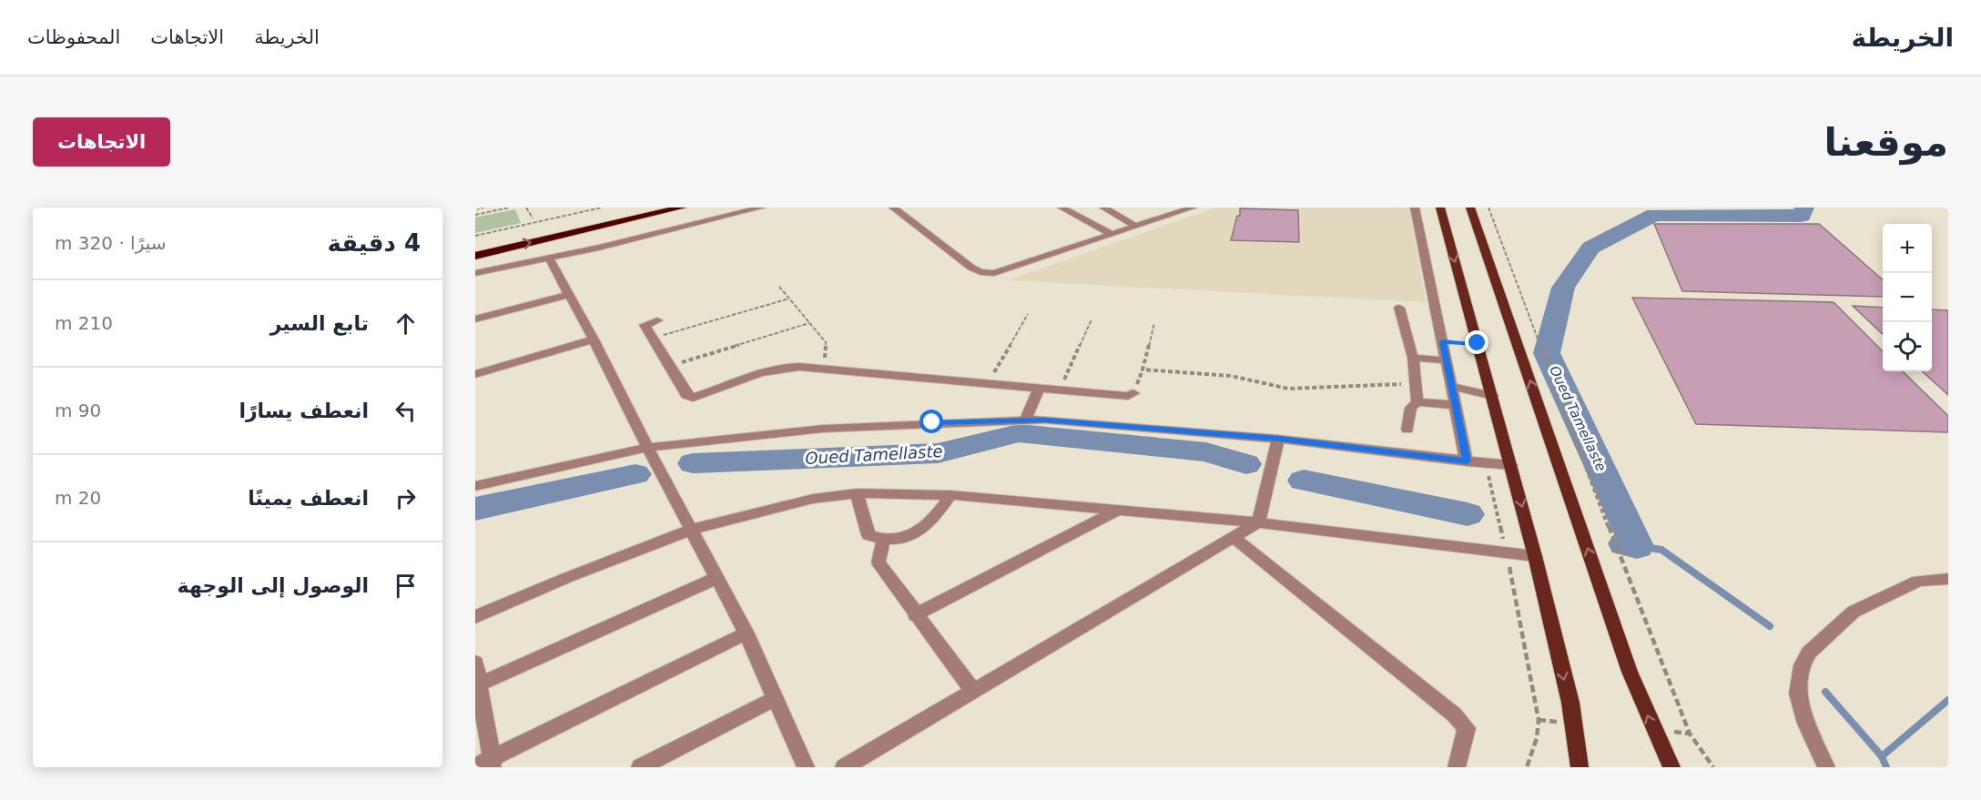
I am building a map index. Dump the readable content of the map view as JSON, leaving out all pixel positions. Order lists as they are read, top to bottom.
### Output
{
  "water": ["Oued Tamellaste"],
  "page": {
    "header": "الخريطة",
    "nav": ["الخريطة", "الاتجاهات", "المحفوظات"],
    "buttons": "الاتجاهات",
    "title": "موقعنا",
    "heading": ["4 دقيقة", "سيرًا · 320 m"],
    "map_buttons": ["+", "−"],
    "list": [
      ["تابع السير", "210 m"],
      ["انعطف يسارًا", "90 m"],
      ["انعطف يمينًا", "20 m"],
      "الوصول إلى الوجهة"
    ]
  }
}
